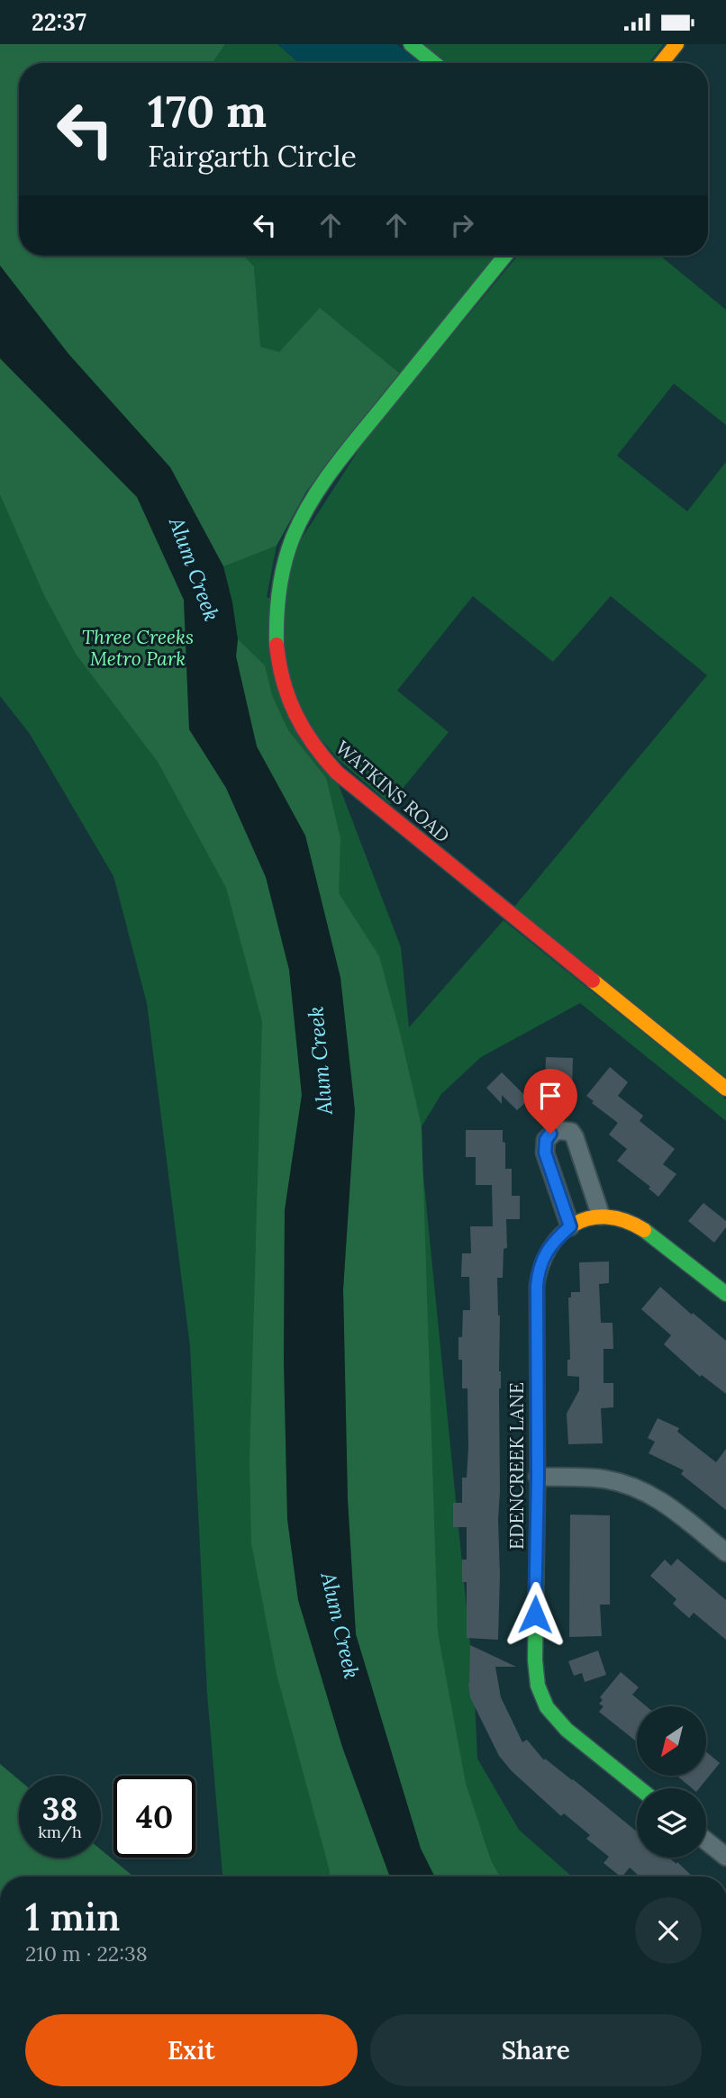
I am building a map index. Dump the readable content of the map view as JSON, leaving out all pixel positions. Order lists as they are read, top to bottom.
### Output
{
  "streets": {
    "street": ["WATKINS ROAD", "EDENCREEK LANE"]
  },
  "water": ["Alum Creek"],
  "parks": ["Three Creeks Metro Park"],
  "north": "bottom left",
  "page": {
    "status": "22:37",
    "turn": ["170 m", "Fairgarth Circle"],
    "speed": "38 km/h",
    "limit": "40",
    "heading": ["1 min", "210 m · 22:38"],
    "buttons": ["Exit", "Share"]
  }
}
